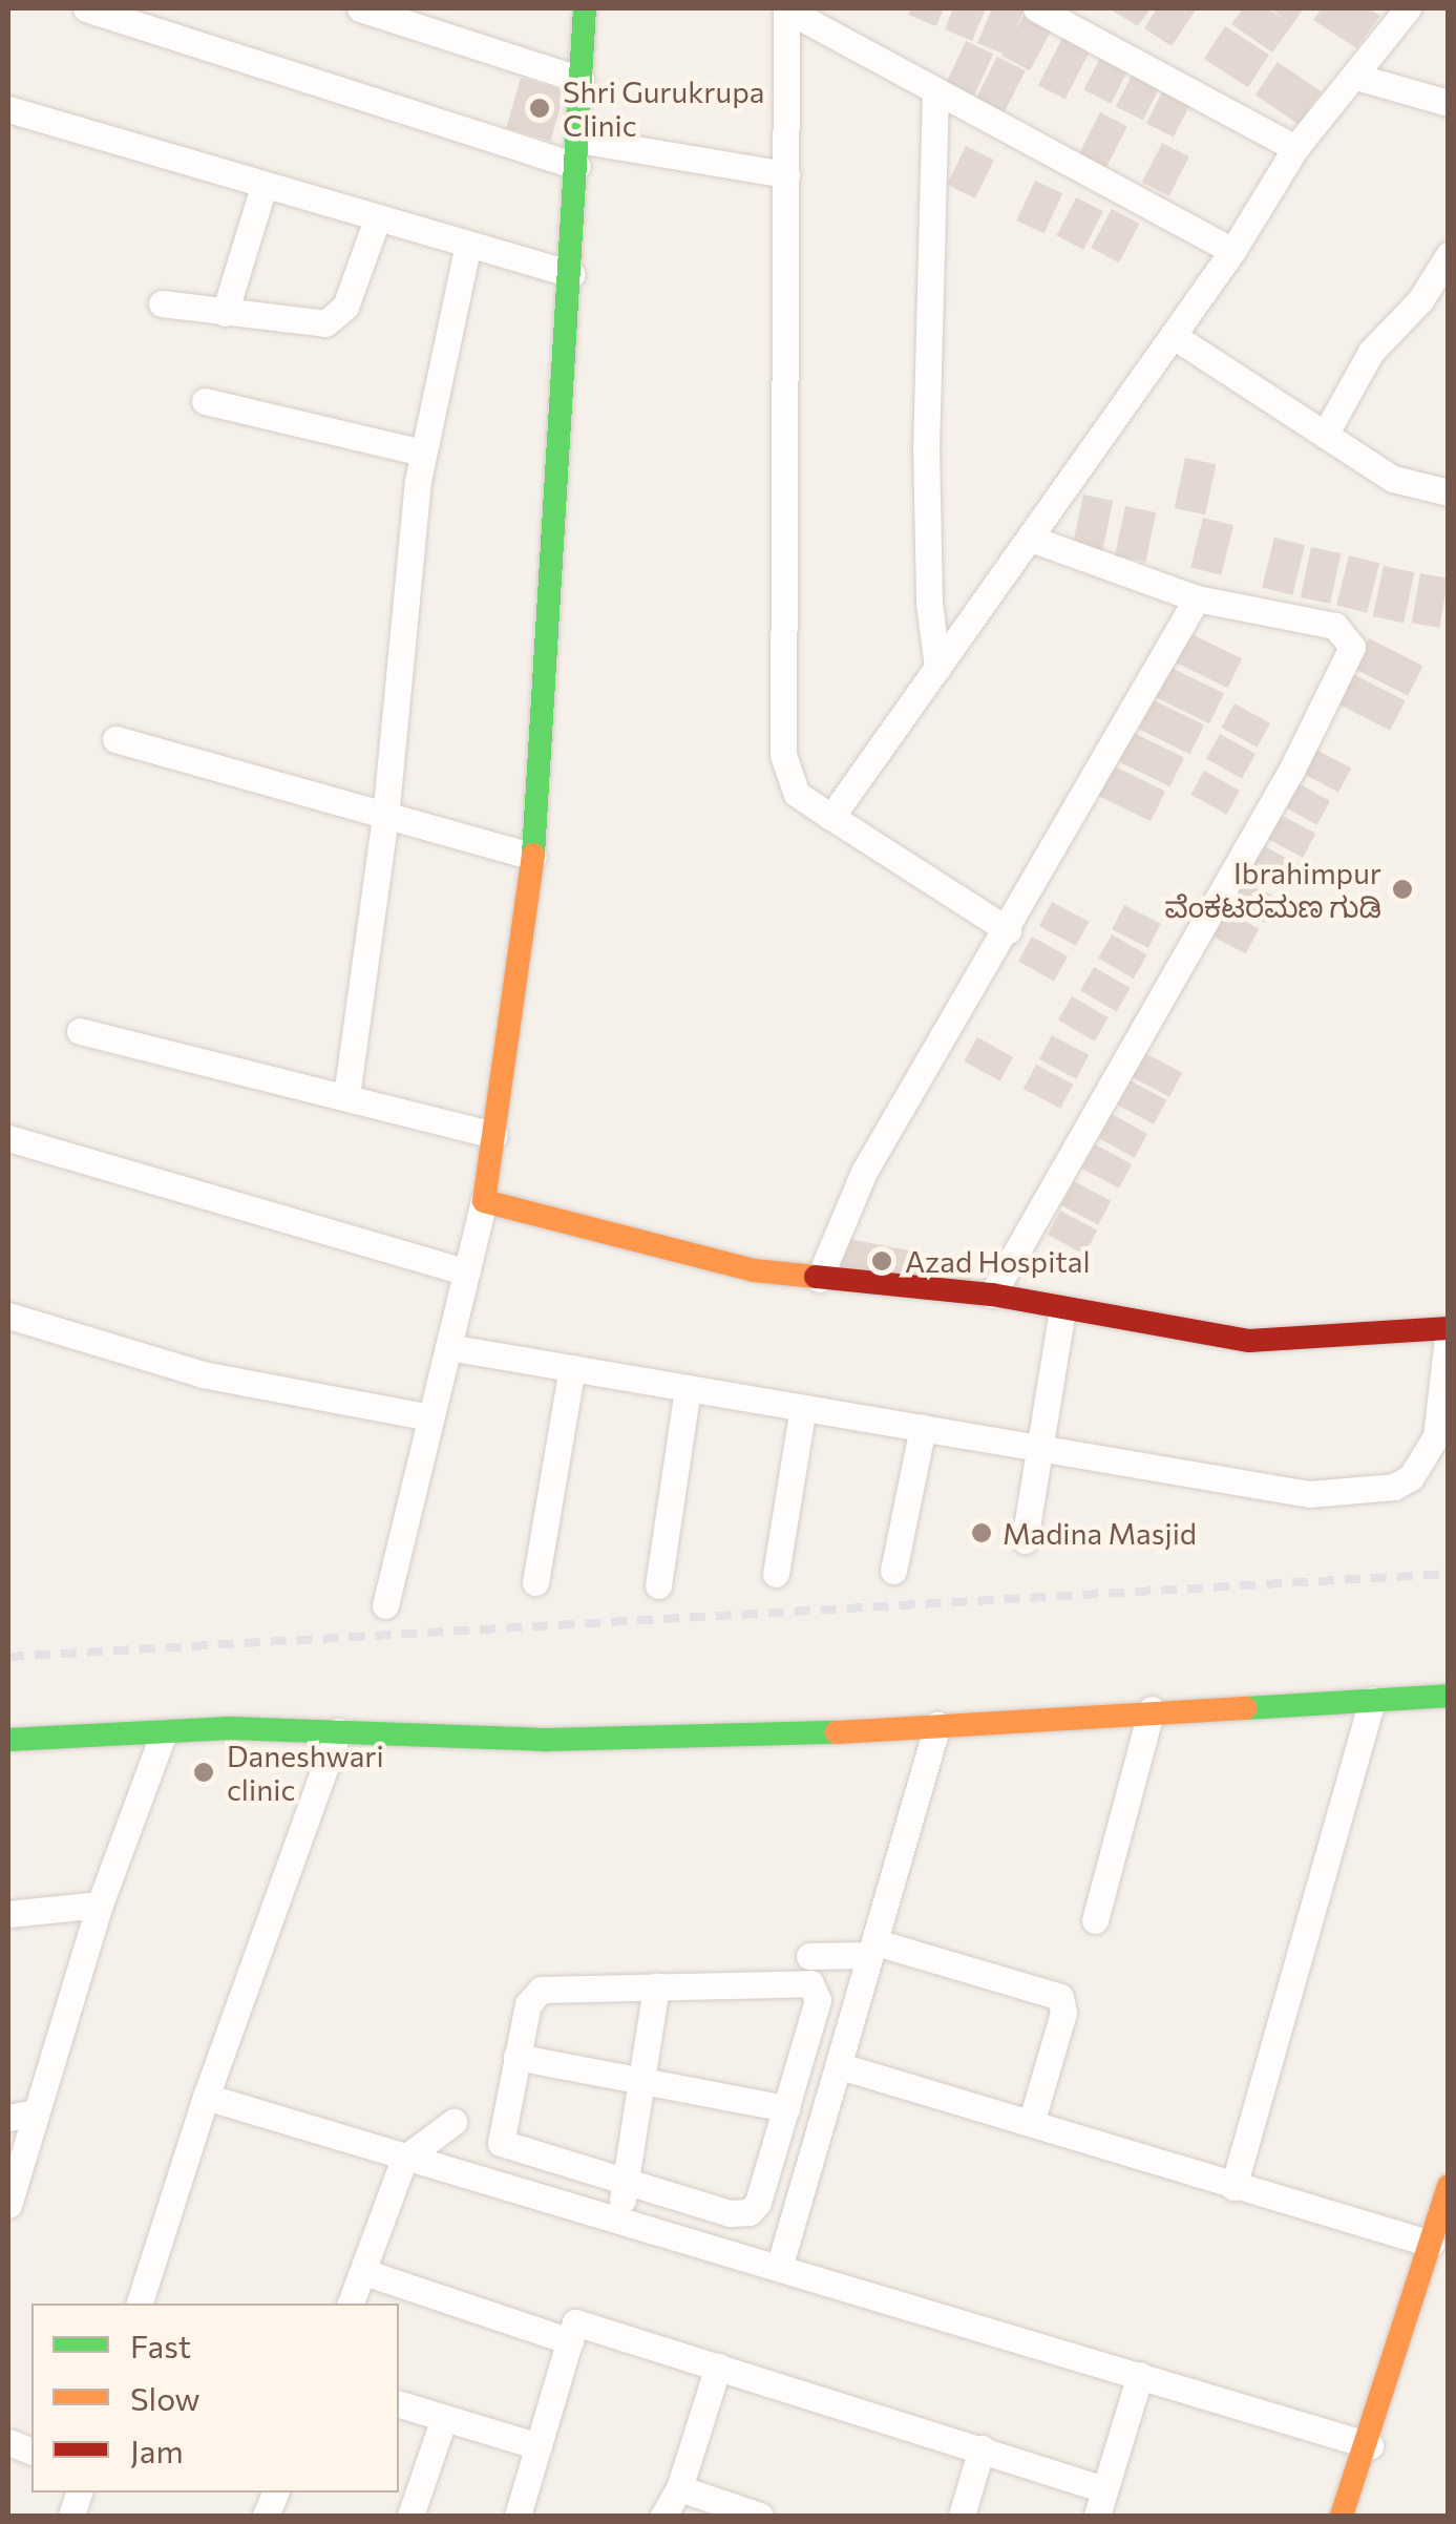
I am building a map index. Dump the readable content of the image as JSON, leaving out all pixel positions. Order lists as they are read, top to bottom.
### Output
{
  "places": [
    "Shri Gurukrupa Clinic",
    "Ibrahimpur ವೆಂಕಟರಮಣ ಗುಡಿ",
    "Azad Hospital",
    "Madina Masjid",
    "Daneshwari clinic"
  ],
  "legend": ["Fast", "Slow", "Jam"]
}
